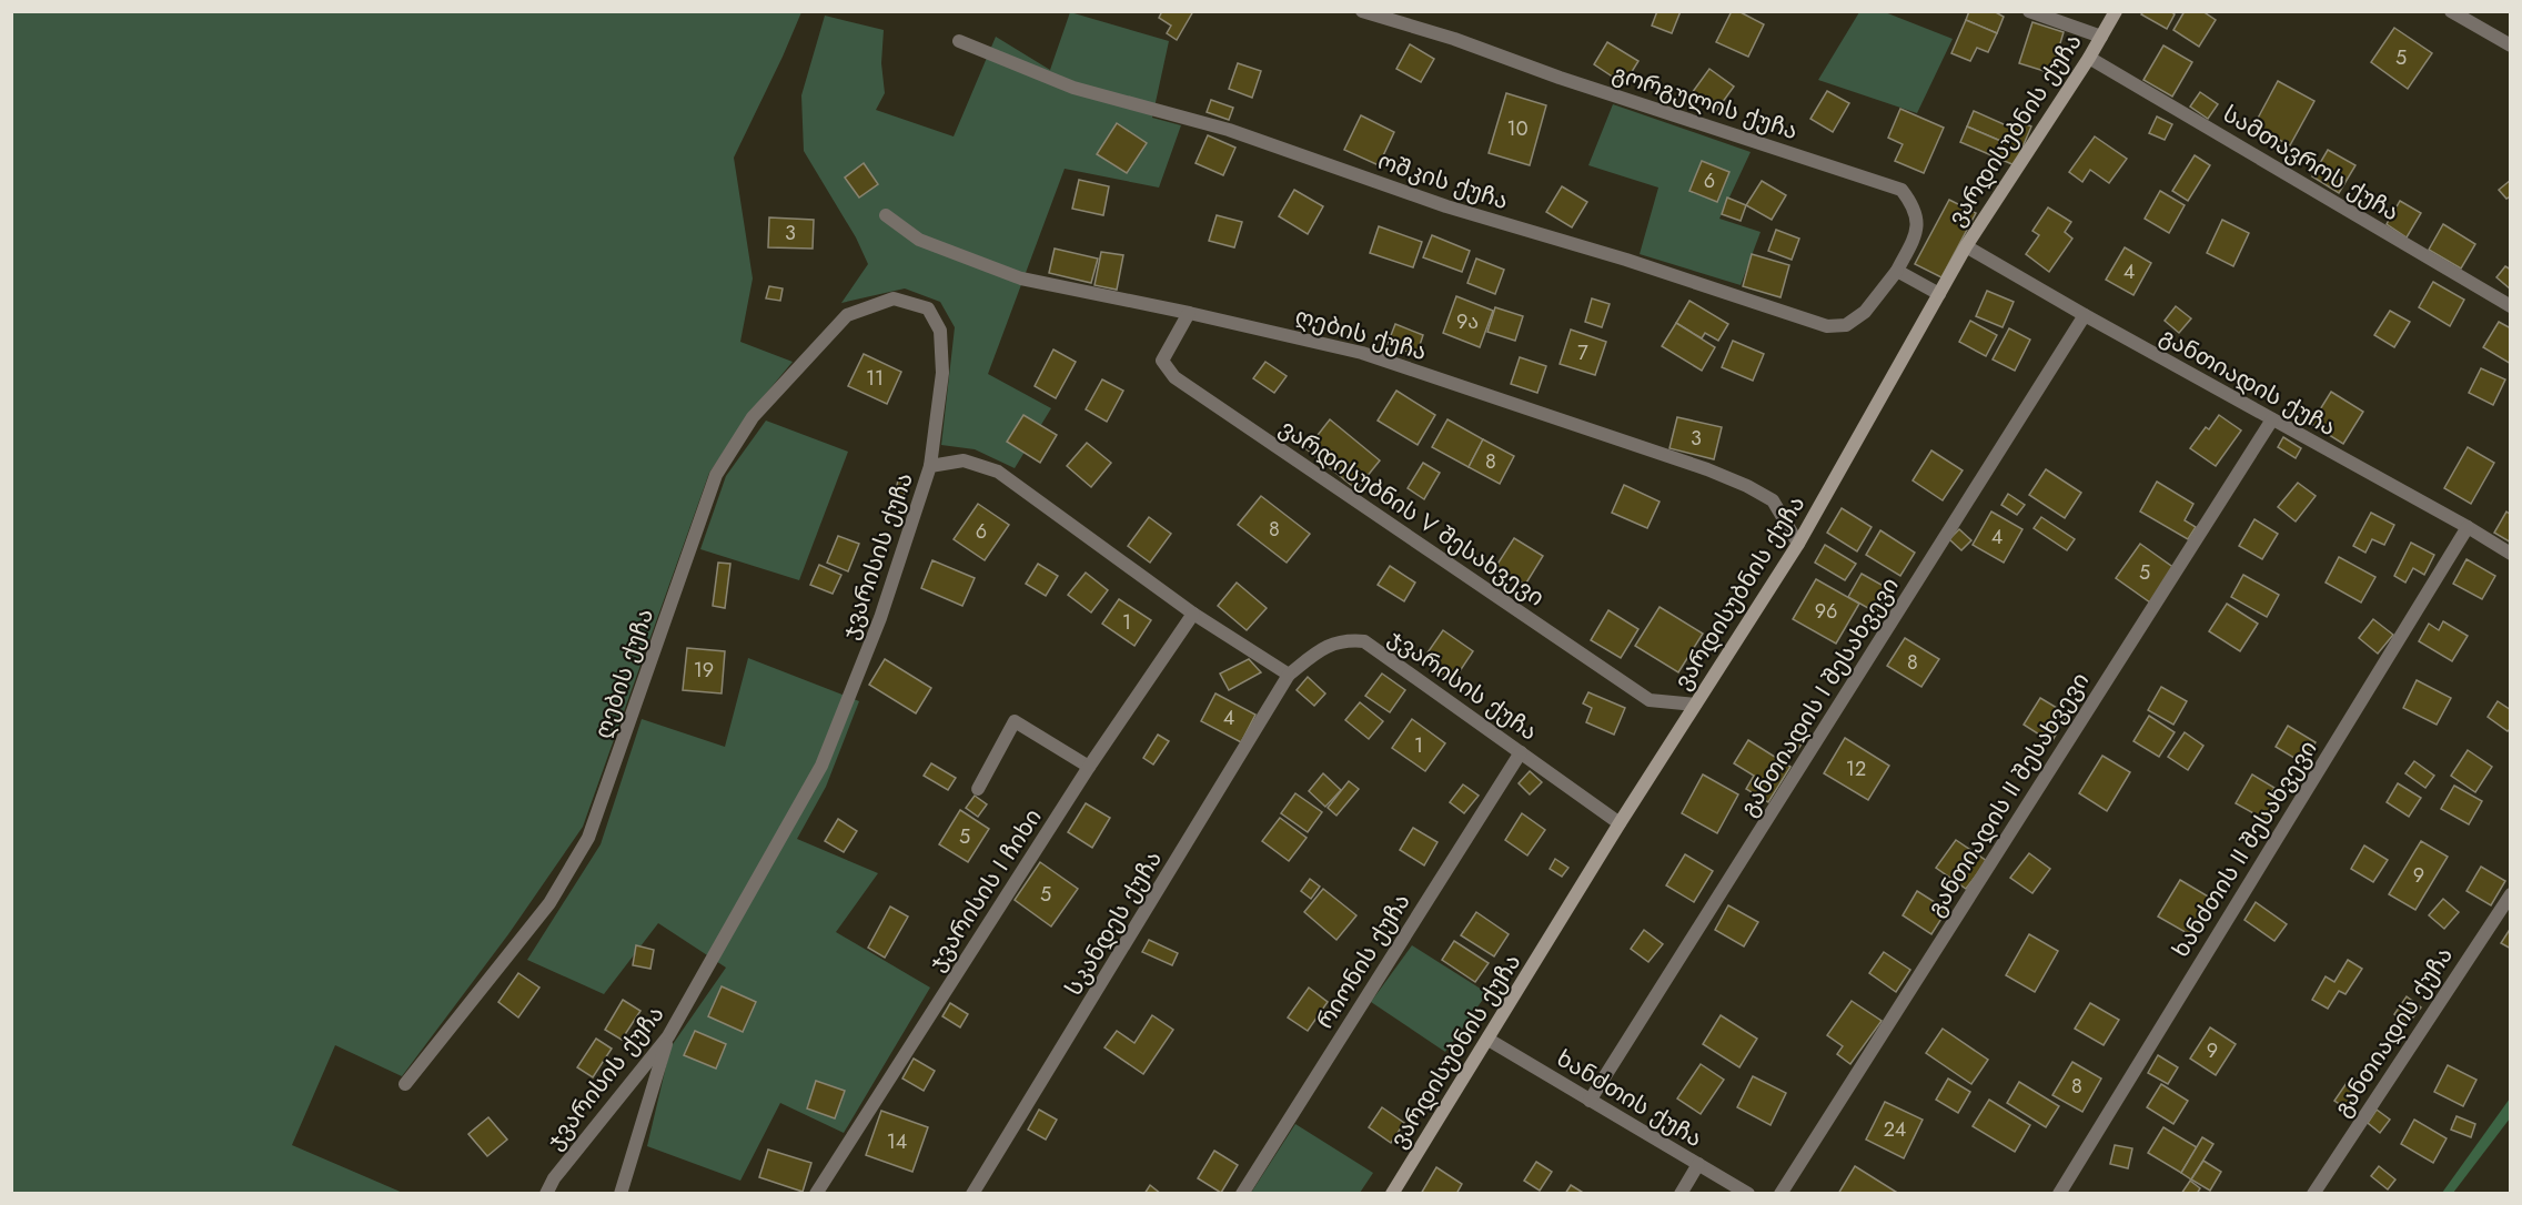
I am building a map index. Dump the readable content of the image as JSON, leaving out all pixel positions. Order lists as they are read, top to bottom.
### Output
{
  "streets": {
    "street": [
      "გორგულის ქუჩა",
      "ვარდისუბნის ქუჩა",
      "სამთავროს ქუჩა",
      "ოშკის ქუჩა",
      "ღების ქუჩა",
      "განთიადის ქუჩა",
      "ვარდისუბნის V შესახვევი",
      "ჯვარისის ქუჩა",
      "განთიადის I შესახვევი",
      "განთიადის II შესახვევი",
      "ხანძთის II შესახვევი",
      "ჯვარისის I ჩიხი",
      "სკანდეს ქუჩა",
      "რიონის ქუჩა",
      "ხანძთის ქუჩა"
    ]
  },
  "crossings": [
    ["გორგულის ქუჩა", "ოშკის ქუჩა"],
    ["ვარდისუბნის ქუჩა", "სამთავროს ქუჩა"],
    ["ვარდისუბნის ქუჩა", "ღების ქუჩა"],
    ["ვარდისუბნის ქუჩა", "განთიადის ქუჩა"],
    ["ვარდისუბნის ქუჩა", "ვარდისუბნის V შესახვევი"],
    ["ვარდისუბნის ქუჩა", "ჯვარისის ქუჩა"],
    ["ვარდისუბნის ქუჩა", "ხანძთის ქუჩა"],
    ["ღების ქუჩა", "ვარდისუბნის V შესახვევი"],
    ["ღების ქუჩა", "ჯვარისის ქუჩა"],
    ["განთიადის ქუჩა", "განთიადის I შესახვევი"],
    ["განთიადის ქუჩა", "განთიადის II შესახვევი"],
    ["განთიადის ქუჩა", "ხანძთის II შესახვევი"],
    ["ჯვარისის ქუჩა", "ჯვარისის I ჩიხი"],
    ["ჯვარისის ქუჩა", "სკანდეს ქუჩა"],
    ["ჯვარისის ქუჩა", "რიონის ქუჩა"],
    ["განთიადის I შესახვევი", "ხანძთის ქუჩა"]
  ],
  "house_numbers": [
    "5",
    "10",
    "6",
    "3",
    "4",
    "9ა",
    "7",
    "11",
    "3",
    "8",
    "8",
    "6",
    "4",
    "5",
    "96",
    "1",
    "8",
    "19",
    "4",
    "1",
    "12",
    "5",
    "9",
    "5",
    "9",
    "8",
    "24",
    "14"
  ]
}
